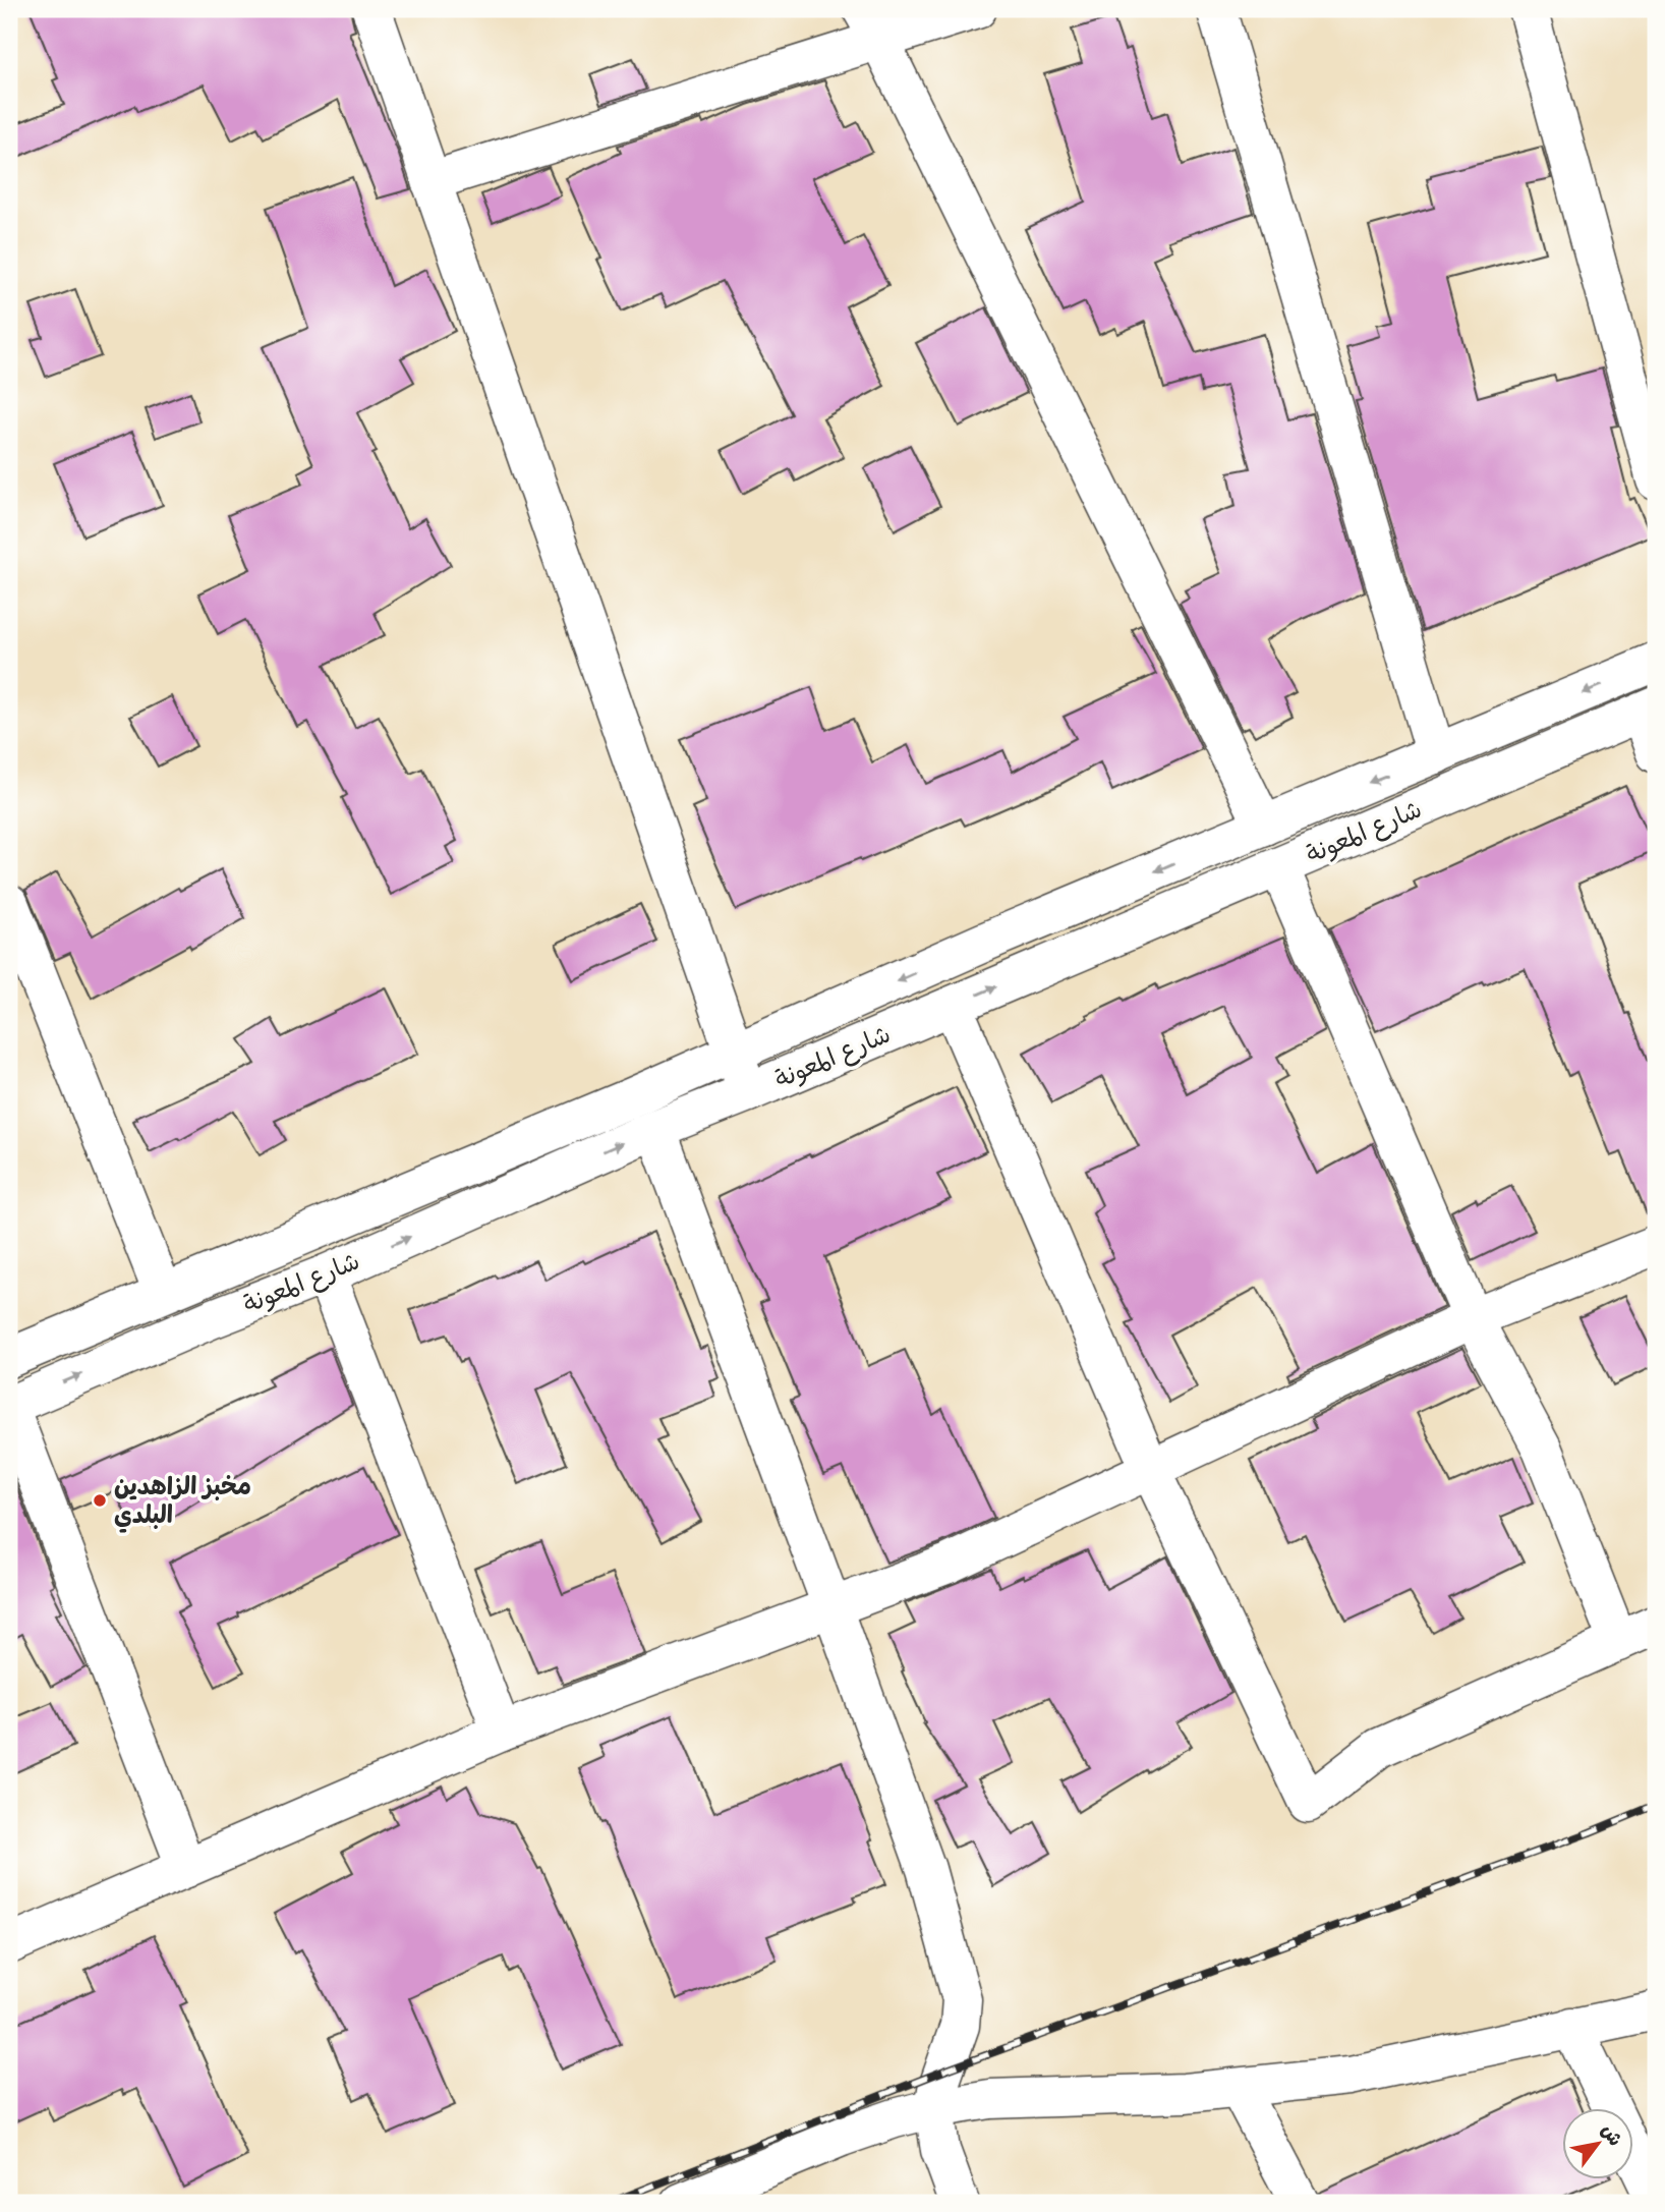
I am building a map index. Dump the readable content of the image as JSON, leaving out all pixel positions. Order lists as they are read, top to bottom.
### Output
{
  "streets": {
    "main road": ["شارع المعونة"]
  },
  "places": ["مخبز الزاهدين البلدي"],
  "north": "top right"
}
